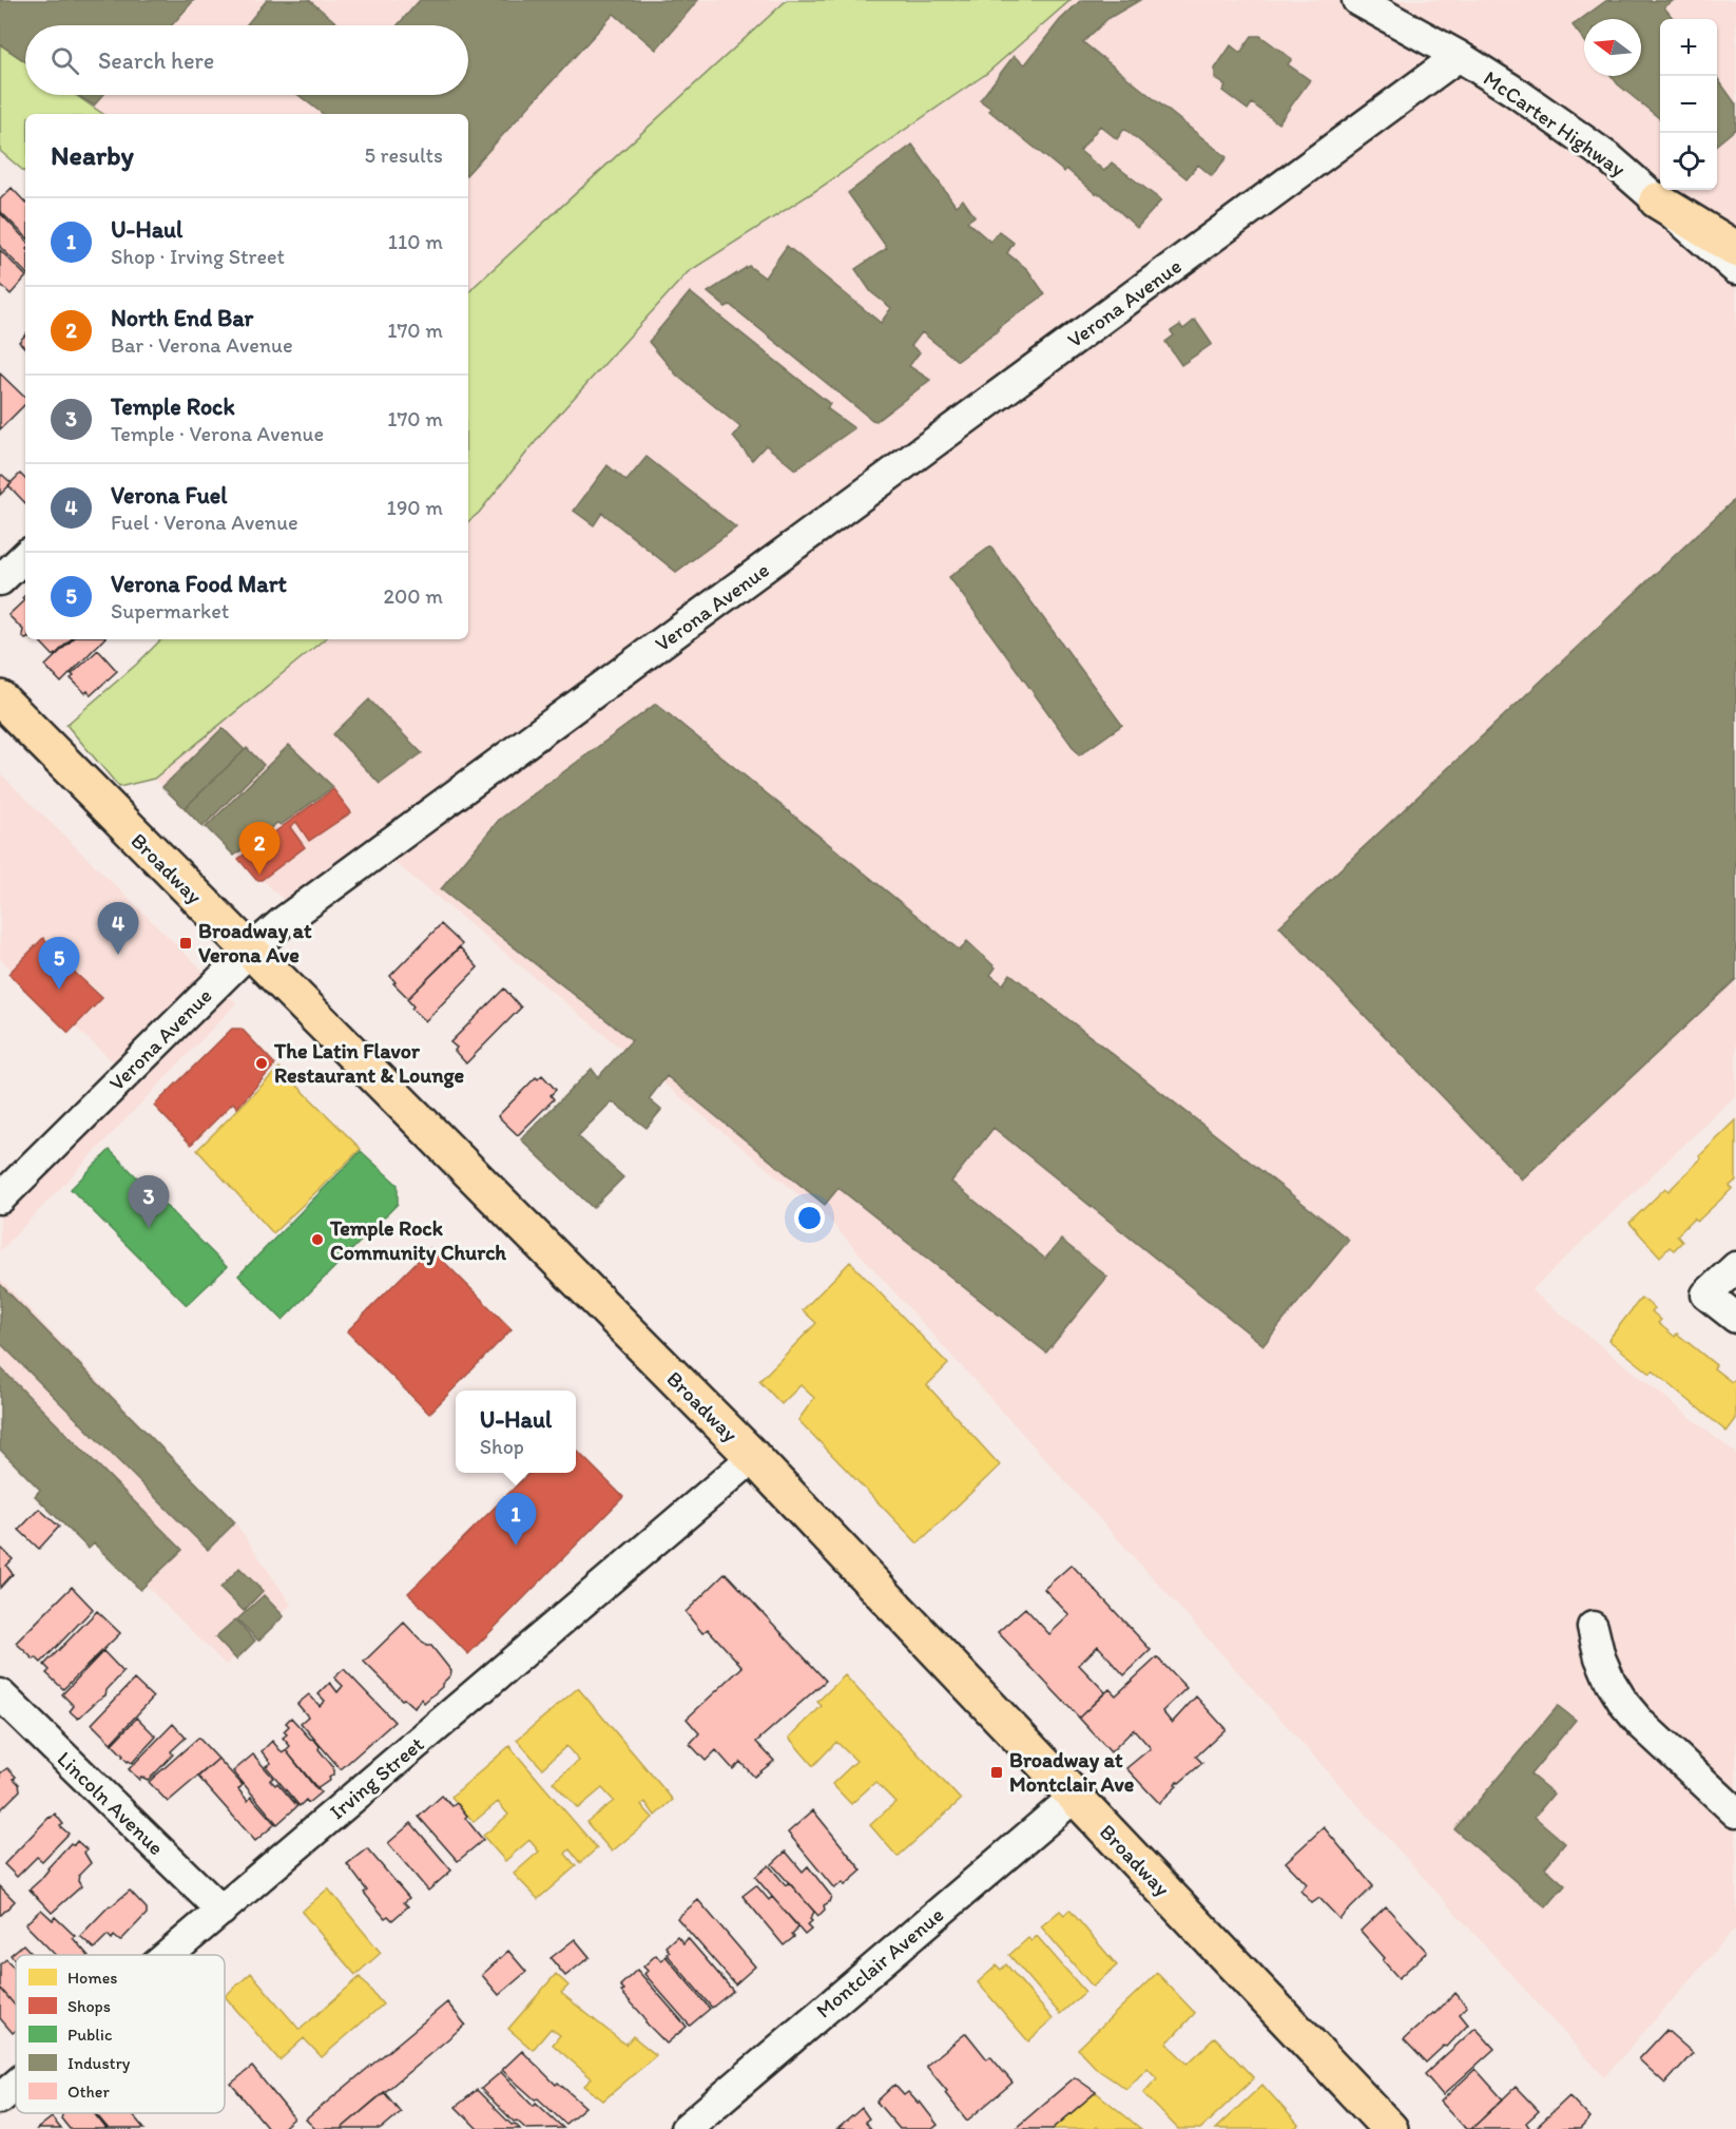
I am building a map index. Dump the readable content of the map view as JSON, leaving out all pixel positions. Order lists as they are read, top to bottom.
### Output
{
  "streets": {
    "main road": ["Broadway"],
    "street": [
      "McCarter Highway",
      "Verona Avenue",
      "Irving Street",
      "Lincoln Avenue",
      "Montclair Avenue"
    ]
  },
  "crossings": [
    ["McCarter Highway", "Verona Avenue"],
    ["Verona Avenue", "Broadway"],
    ["Broadway", "Irving Street"],
    ["Broadway", "Montclair Avenue"],
    ["Irving Street", "Lincoln Avenue"]
  ],
  "places": {
    "transit": ["Broadway at Verona Ave", "Broadway at Montclair Ave"],
    "other": ["The Latin Flavor Restaurant & Lounge", "Temple Rock Community Church"]
  },
  "legend": [
    "Homes",
    "Shops",
    "Public",
    "Industry",
    "Other"
  ],
  "north": "left",
  "page": {
    "map_buttons": ["+", "−"],
    "search": "Search here",
    "heading": ["Nearby", "5 results"],
    "list": [
      {
        "mark": "1",
        "name": "U-Haul",
        "note": "Shop · Irving Street",
        "value": "110 m"
      },
      {
        "mark": "2",
        "name": "North End Bar",
        "note": "Bar · Verona Avenue",
        "value": "170 m"
      },
      {
        "mark": "3",
        "name": "Temple Rock",
        "note": "Temple · Verona Avenue",
        "value": "170 m"
      },
      {
        "mark": "4",
        "name": "Verona Fuel",
        "note": "Fuel · Verona Avenue",
        "value": "190 m"
      },
      {
        "mark": "5",
        "name": "Verona Food Mart",
        "note": "Supermarket",
        "value": "200 m"
      }
    ],
    "pins": [
      "2",
      "4",
      "5",
      "3",
      "1"
    ],
    "popup": ["U-Haul", "Shop"]
  }
}
